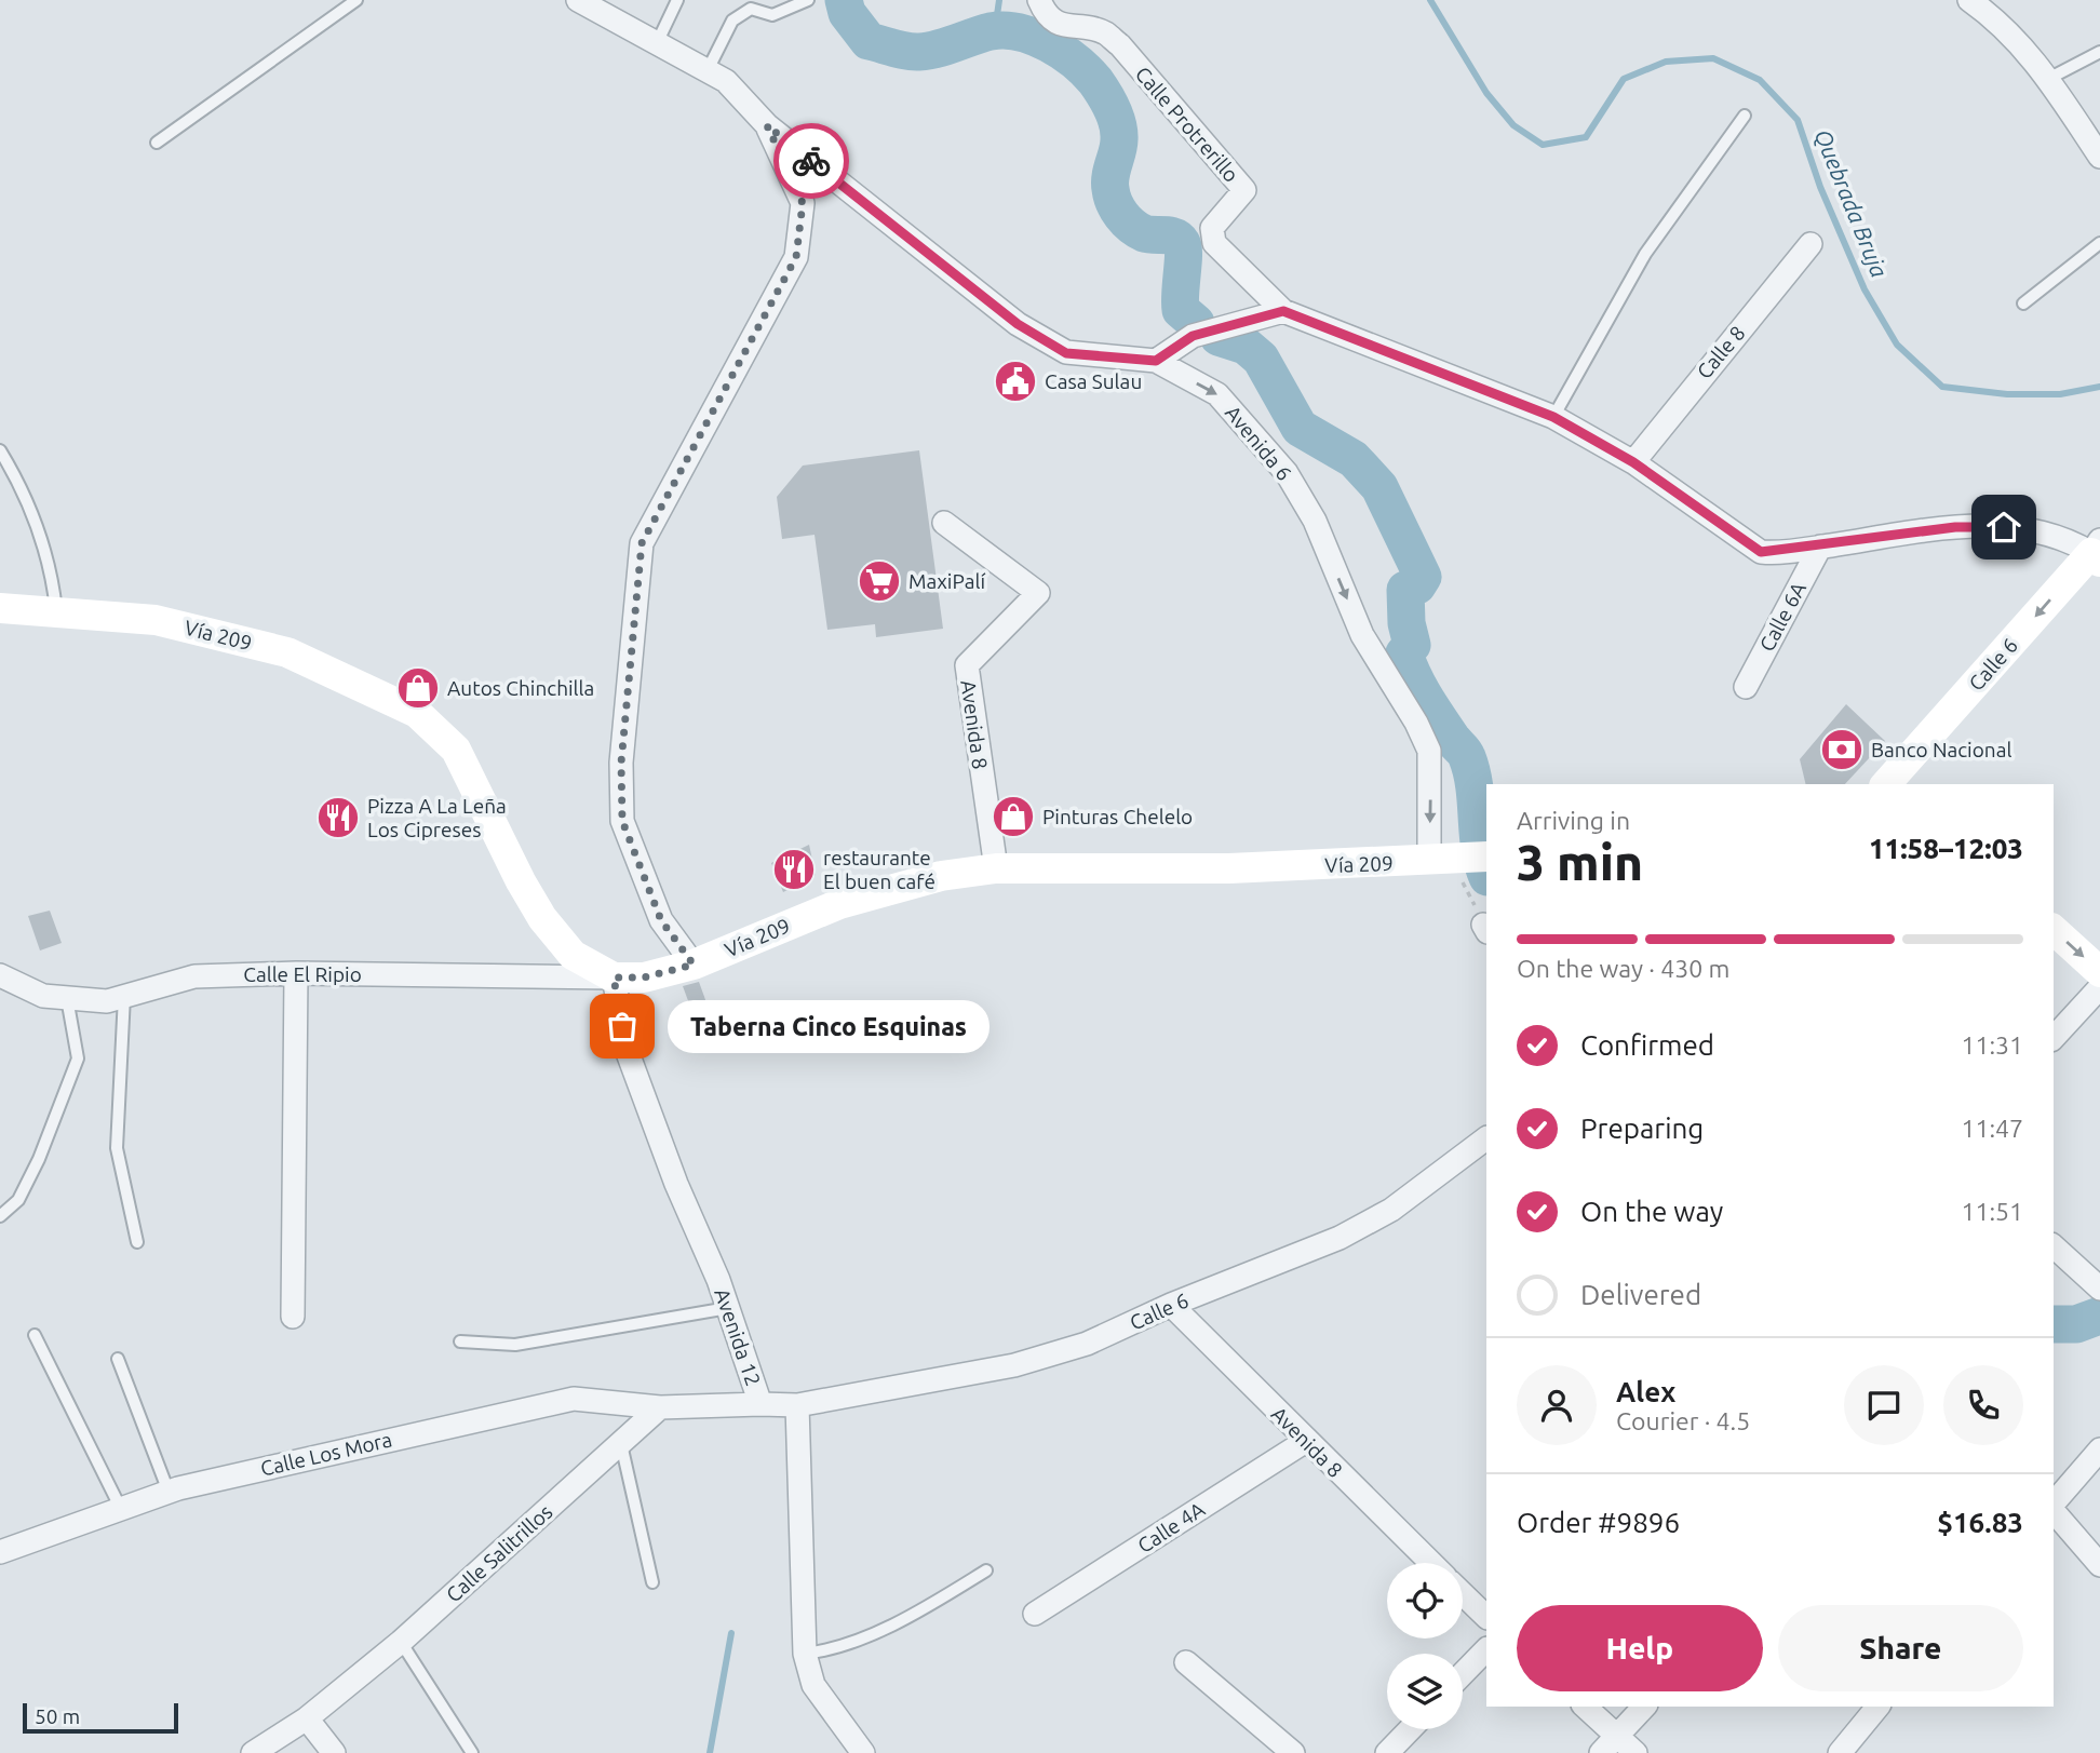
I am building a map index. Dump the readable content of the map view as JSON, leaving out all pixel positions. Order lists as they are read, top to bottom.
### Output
{
  "streets": {
    "main road": ["Vía 209", "Calle 6"],
    "street": [
      "Calle Protrerillo",
      "Calle 8",
      "Avenida 6",
      "Calle 6A",
      "Avenida 8",
      "Calle El Ripio",
      "Avenida 12",
      "Calle Los Mora",
      "Calle 4A",
      "Calle Salitrillos"
    ]
  },
  "crossings": [
    ["Avenida 6", "Vía 209"],
    ["Vía 209", "Avenida 8"],
    ["Vía 209", "Calle El Ripio"],
    ["Vía 209", "Avenida 12"],
    ["Calle 6", "Avenida 8"],
    ["Calle 6", "Avenida 12"],
    ["Avenida 8", "Calle 4A"],
    ["Calle El Ripio", "Avenida 12"],
    ["Calle Los Mora", "Calle Salitrillos"]
  ],
  "one_way": ["Avenida 6"],
  "water": ["Quebrada Bruja"],
  "places": {
    "public building": ["Casa Sulau"],
    "supermarket": ["MaxiPalí"],
    "shop": ["Autos Chinchilla", "Pinturas Chelelo"],
    "bank": ["Banco Nacional"],
    "restaurant": ["Pizza A La Leña Los Cipreses", "restaurante El buen café"],
    "other": ["Taberna Cinco Esquinas"]
  },
  "scale_bar": "50 m",
  "page": {
    "heading": ["3 min", "Arriving in", "11:58–12:03"],
    "panel": [
      "Alex",
      "Courier · 4.5",
      "Order #9896",
      "$16.83"
    ],
    "bar": "On the way · 430 m",
    "bubble": "Taberna Cinco Esquinas",
    "list": [
      ["Confirmed", "11:31"],
      ["Preparing", "11:47"],
      ["On the way", "11:51"],
      "Delivered"
    ],
    "buttons": ["Help", "Share"],
    "scale": "50 m"
  }
}
